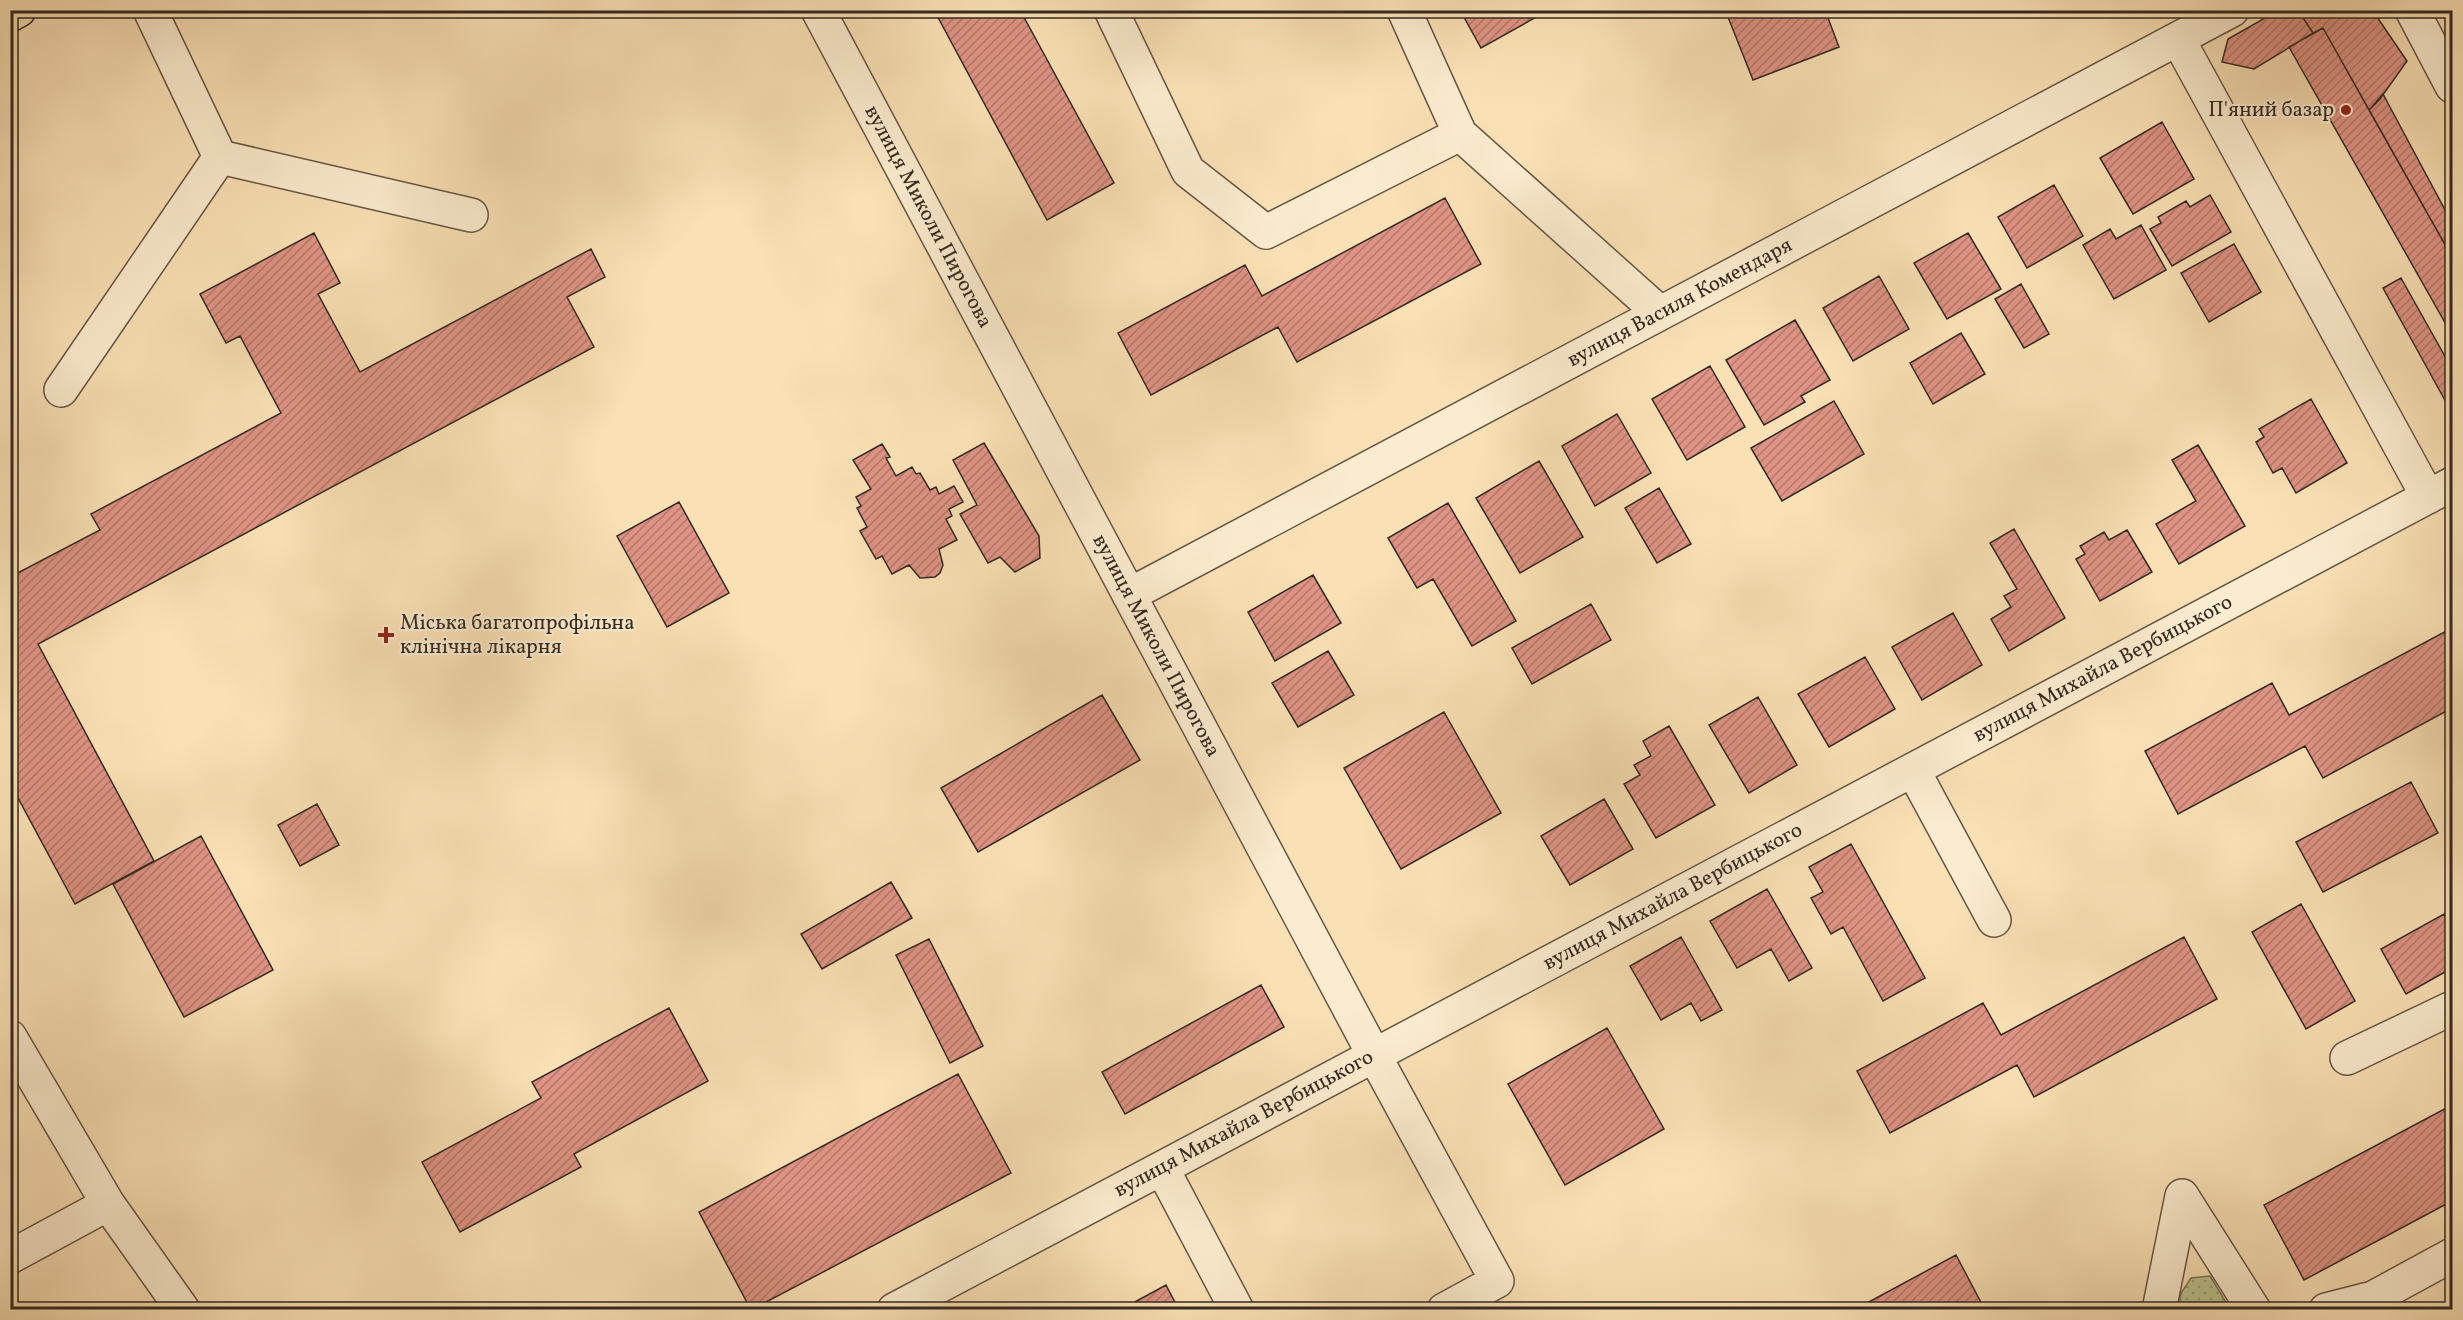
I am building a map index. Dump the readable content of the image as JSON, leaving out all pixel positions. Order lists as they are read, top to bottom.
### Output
{
  "streets": {
    "street": ["вулиця Миколи Пирогова", "вулиця Василя Комендаря", "вулиця Михайла Вербицького"]
  },
  "crossings": [
    ["вулиця Миколи Пирогова", "вулиця Василя Комендаря"],
    ["вулиця Миколи Пирогова", "вулиця Михайла Вербицького"]
  ],
  "places": {
    "other": ["П'яний базар"],
    "health": ["Міська багатопрофільна клінічна лікарня"]
  }
}
